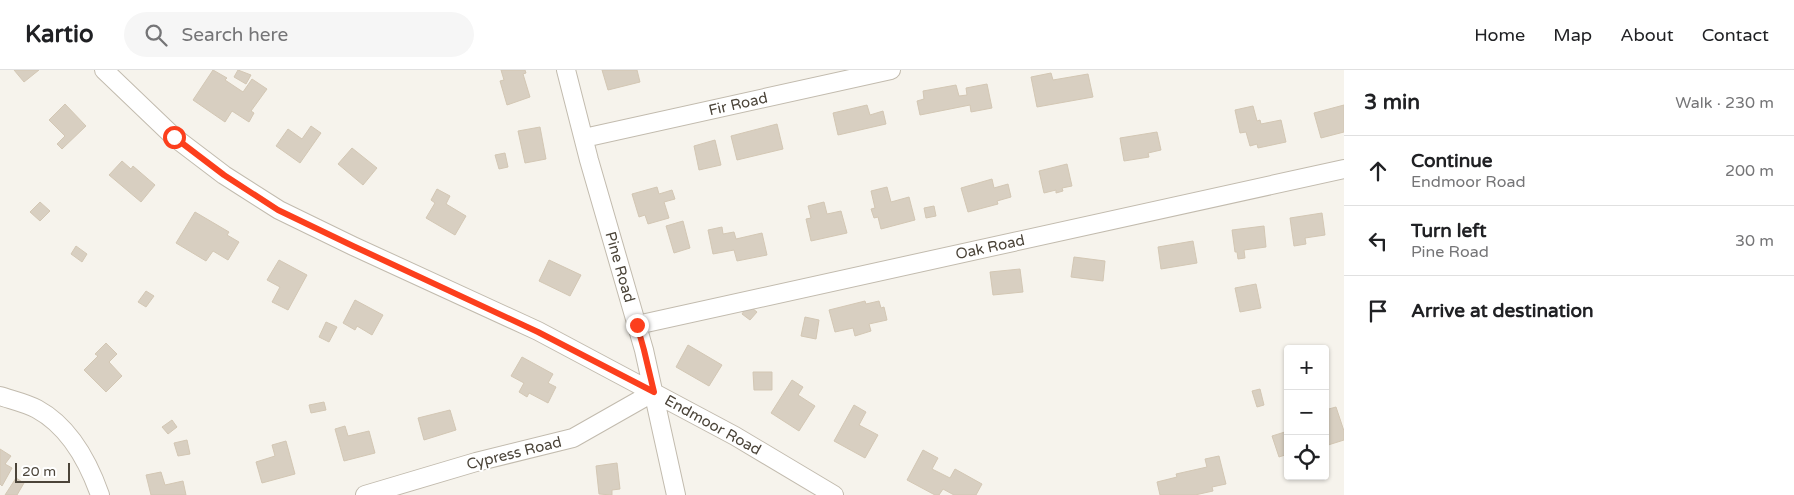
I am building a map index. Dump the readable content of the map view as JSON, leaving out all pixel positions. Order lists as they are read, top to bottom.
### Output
{
  "streets": {
    "street": [
      "Fir Road",
      "Oak Road",
      "Pine Road",
      "Endmoor Road",
      "Cypress Road"
    ]
  },
  "crossings": [
    ["Fir Road", "Pine Road"],
    ["Oak Road", "Pine Road"],
    ["Pine Road", "Endmoor Road"],
    ["Pine Road", "Cypress Road"],
    ["Endmoor Road", "Cypress Road"]
  ],
  "scale_bar": "20 m",
  "page": {
    "header": "Kartio",
    "search": "Search here",
    "nav": [
      "Home",
      "Map",
      "About",
      "Contact"
    ],
    "heading": ["3 min", "Walk · 230 m"],
    "list": [
      ["Continue", "Endmoor Road", "200 m"],
      ["Turn left", "Pine Road", "30 m"],
      "Arrive at destination"
    ],
    "map_buttons": ["+", "−"],
    "scale": "20 m"
  }
}
